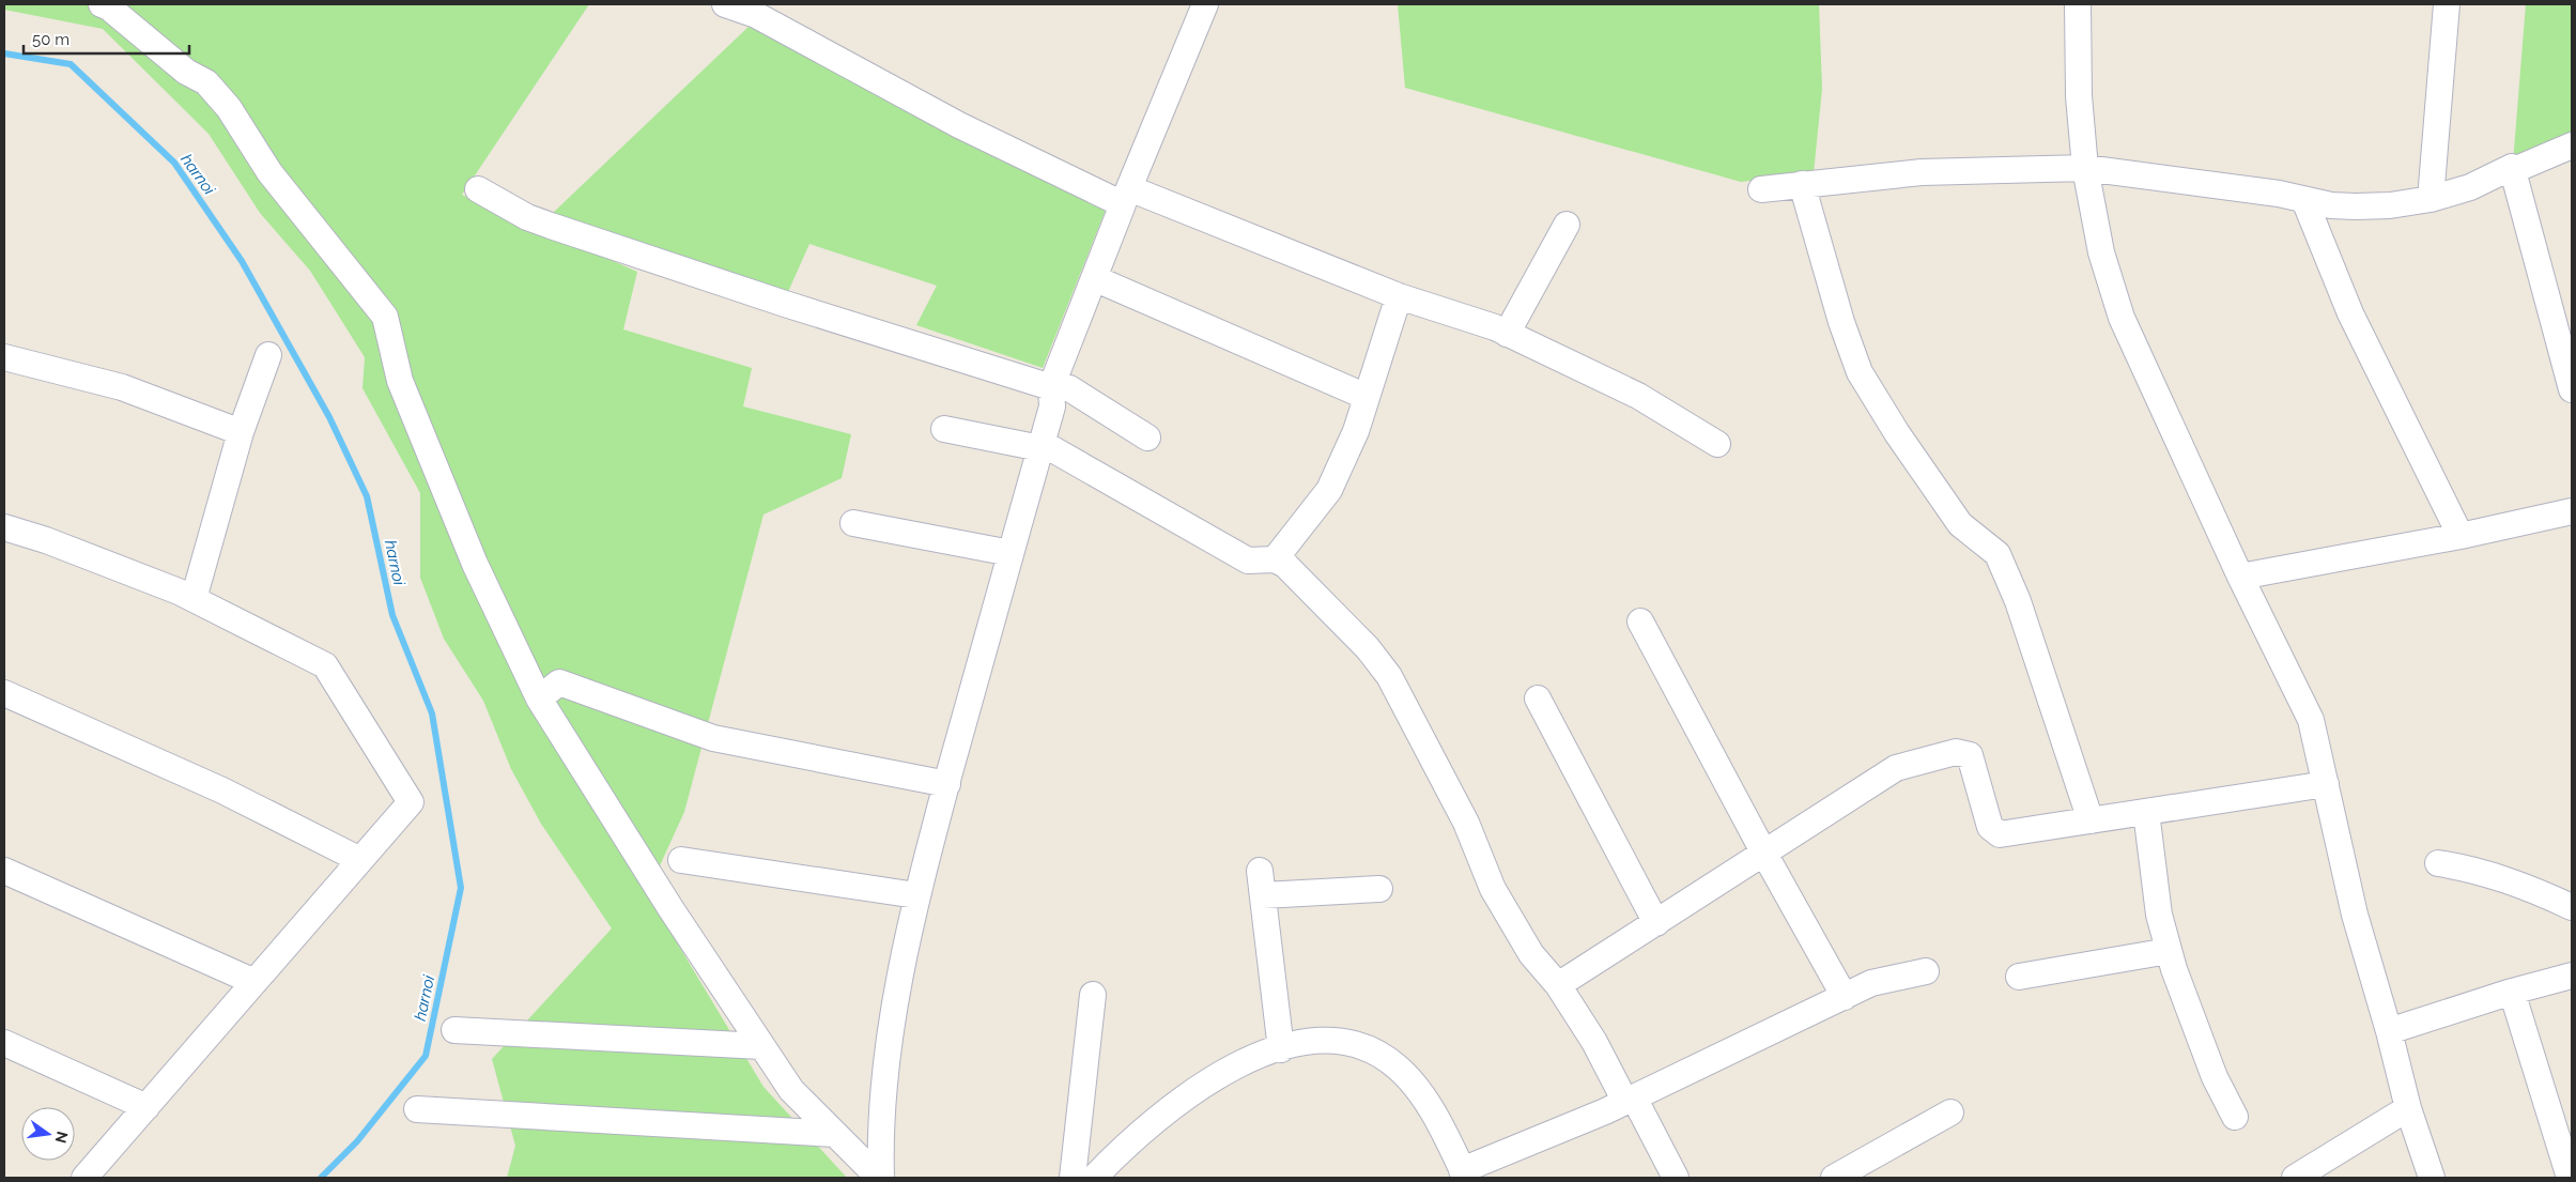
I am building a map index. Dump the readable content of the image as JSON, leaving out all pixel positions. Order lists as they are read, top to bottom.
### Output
{
  "water": ["harnoi"],
  "scale_bar": "50 m",
  "north": "right"
}
